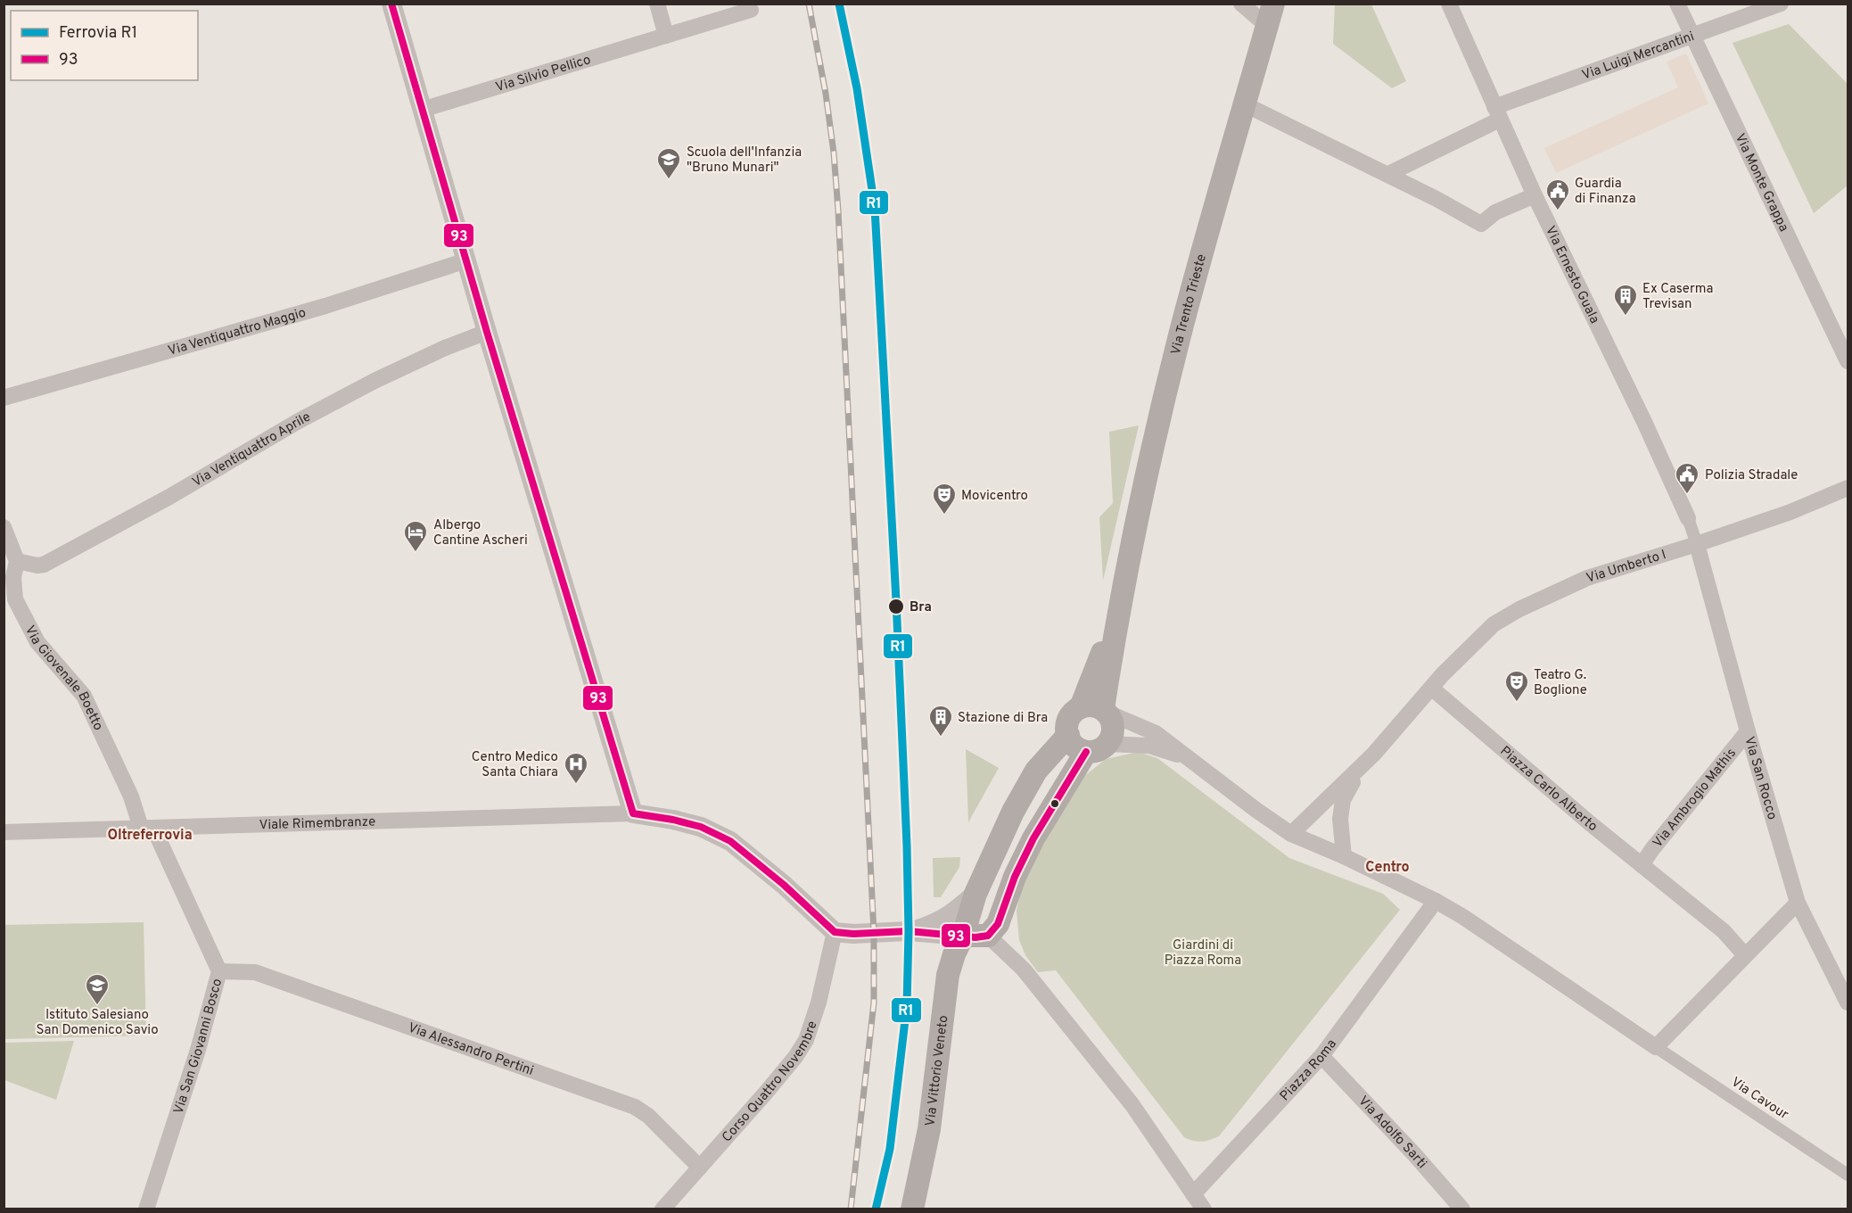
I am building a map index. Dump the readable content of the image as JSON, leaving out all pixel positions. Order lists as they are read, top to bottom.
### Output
{
  "streets": {
    "main road": ["Via Trento Trieste", "Via Vittorio Veneto"],
    "street": [
      "Via Luigi Mercantini",
      "Via Silvio Pellico",
      "Via Monte Grappa",
      "Via Ernesto Guala",
      "Via Ventiquattro Maggio",
      "Via Ventiquattro Aprile",
      "Via Umberto I",
      "Via Giovenale Boetto",
      "Via San Rocco",
      "Piazza Carlo Alberto",
      "Via Ambrogio Mathis",
      "Viale Rimembranze",
      "Via San Giovanni Bosco",
      "Via Alessandro Pertini",
      "Piazza Roma",
      "Corso Quattro Novembre",
      "Via Cavour",
      "Via Adolfo Sarti"
    ]
  },
  "crossings": [
    ["Via Luigi Mercantini", "Via Monte Grappa"],
    ["Via Luigi Mercantini", "Via Ernesto Guala"],
    ["Via Ernesto Guala", "Via Umberto I"],
    ["Via Ernesto Guala", "Via San Rocco"],
    ["Via Ventiquattro Aprile", "Via Giovenale Boetto"],
    ["Via Umberto I", "Via San Rocco"],
    ["Via Umberto I", "Piazza Carlo Alberto"],
    ["Via Giovenale Boetto", "Viale Rimembranze"],
    ["Via Giovenale Boetto", "Via San Giovanni Bosco"],
    ["Via San Rocco", "Via Ambrogio Mathis"],
    ["Piazza Carlo Alberto", "Via Ambrogio Mathis"],
    ["Viale Rimembranze", "Via San Giovanni Bosco"],
    ["Via San Giovanni Bosco", "Via Alessandro Pertini"],
    ["Via Alessandro Pertini", "Corso Quattro Novembre"],
    ["Piazza Roma", "Via Adolfo Sarti"]
  ],
  "districts": ["Oltreferrovia", "Centro"],
  "parks": ["Giardini di Piazza Roma"],
  "places": {
    "school or university": ["Scuola dell'Infanzia \"Bruno Munari\"", "Istituto Salesiano San Domenico Savio"],
    "public building": ["Guardia di Finanza", "Polizia Stradale"],
    "building": ["Ex Caserma Trevisan", "Stazione di Bra"],
    "theatre": ["Movicentro", "Teatro G. Boglione"],
    "hotel": ["Albergo Cantine Ascheri"],
    "other": ["Bra"],
    "hospital": ["Centro Medico Santa Chiara"]
  },
  "lines": ["rail line R1", "transit line 93"],
  "legend": ["Ferrovia R1", "93"]
}
